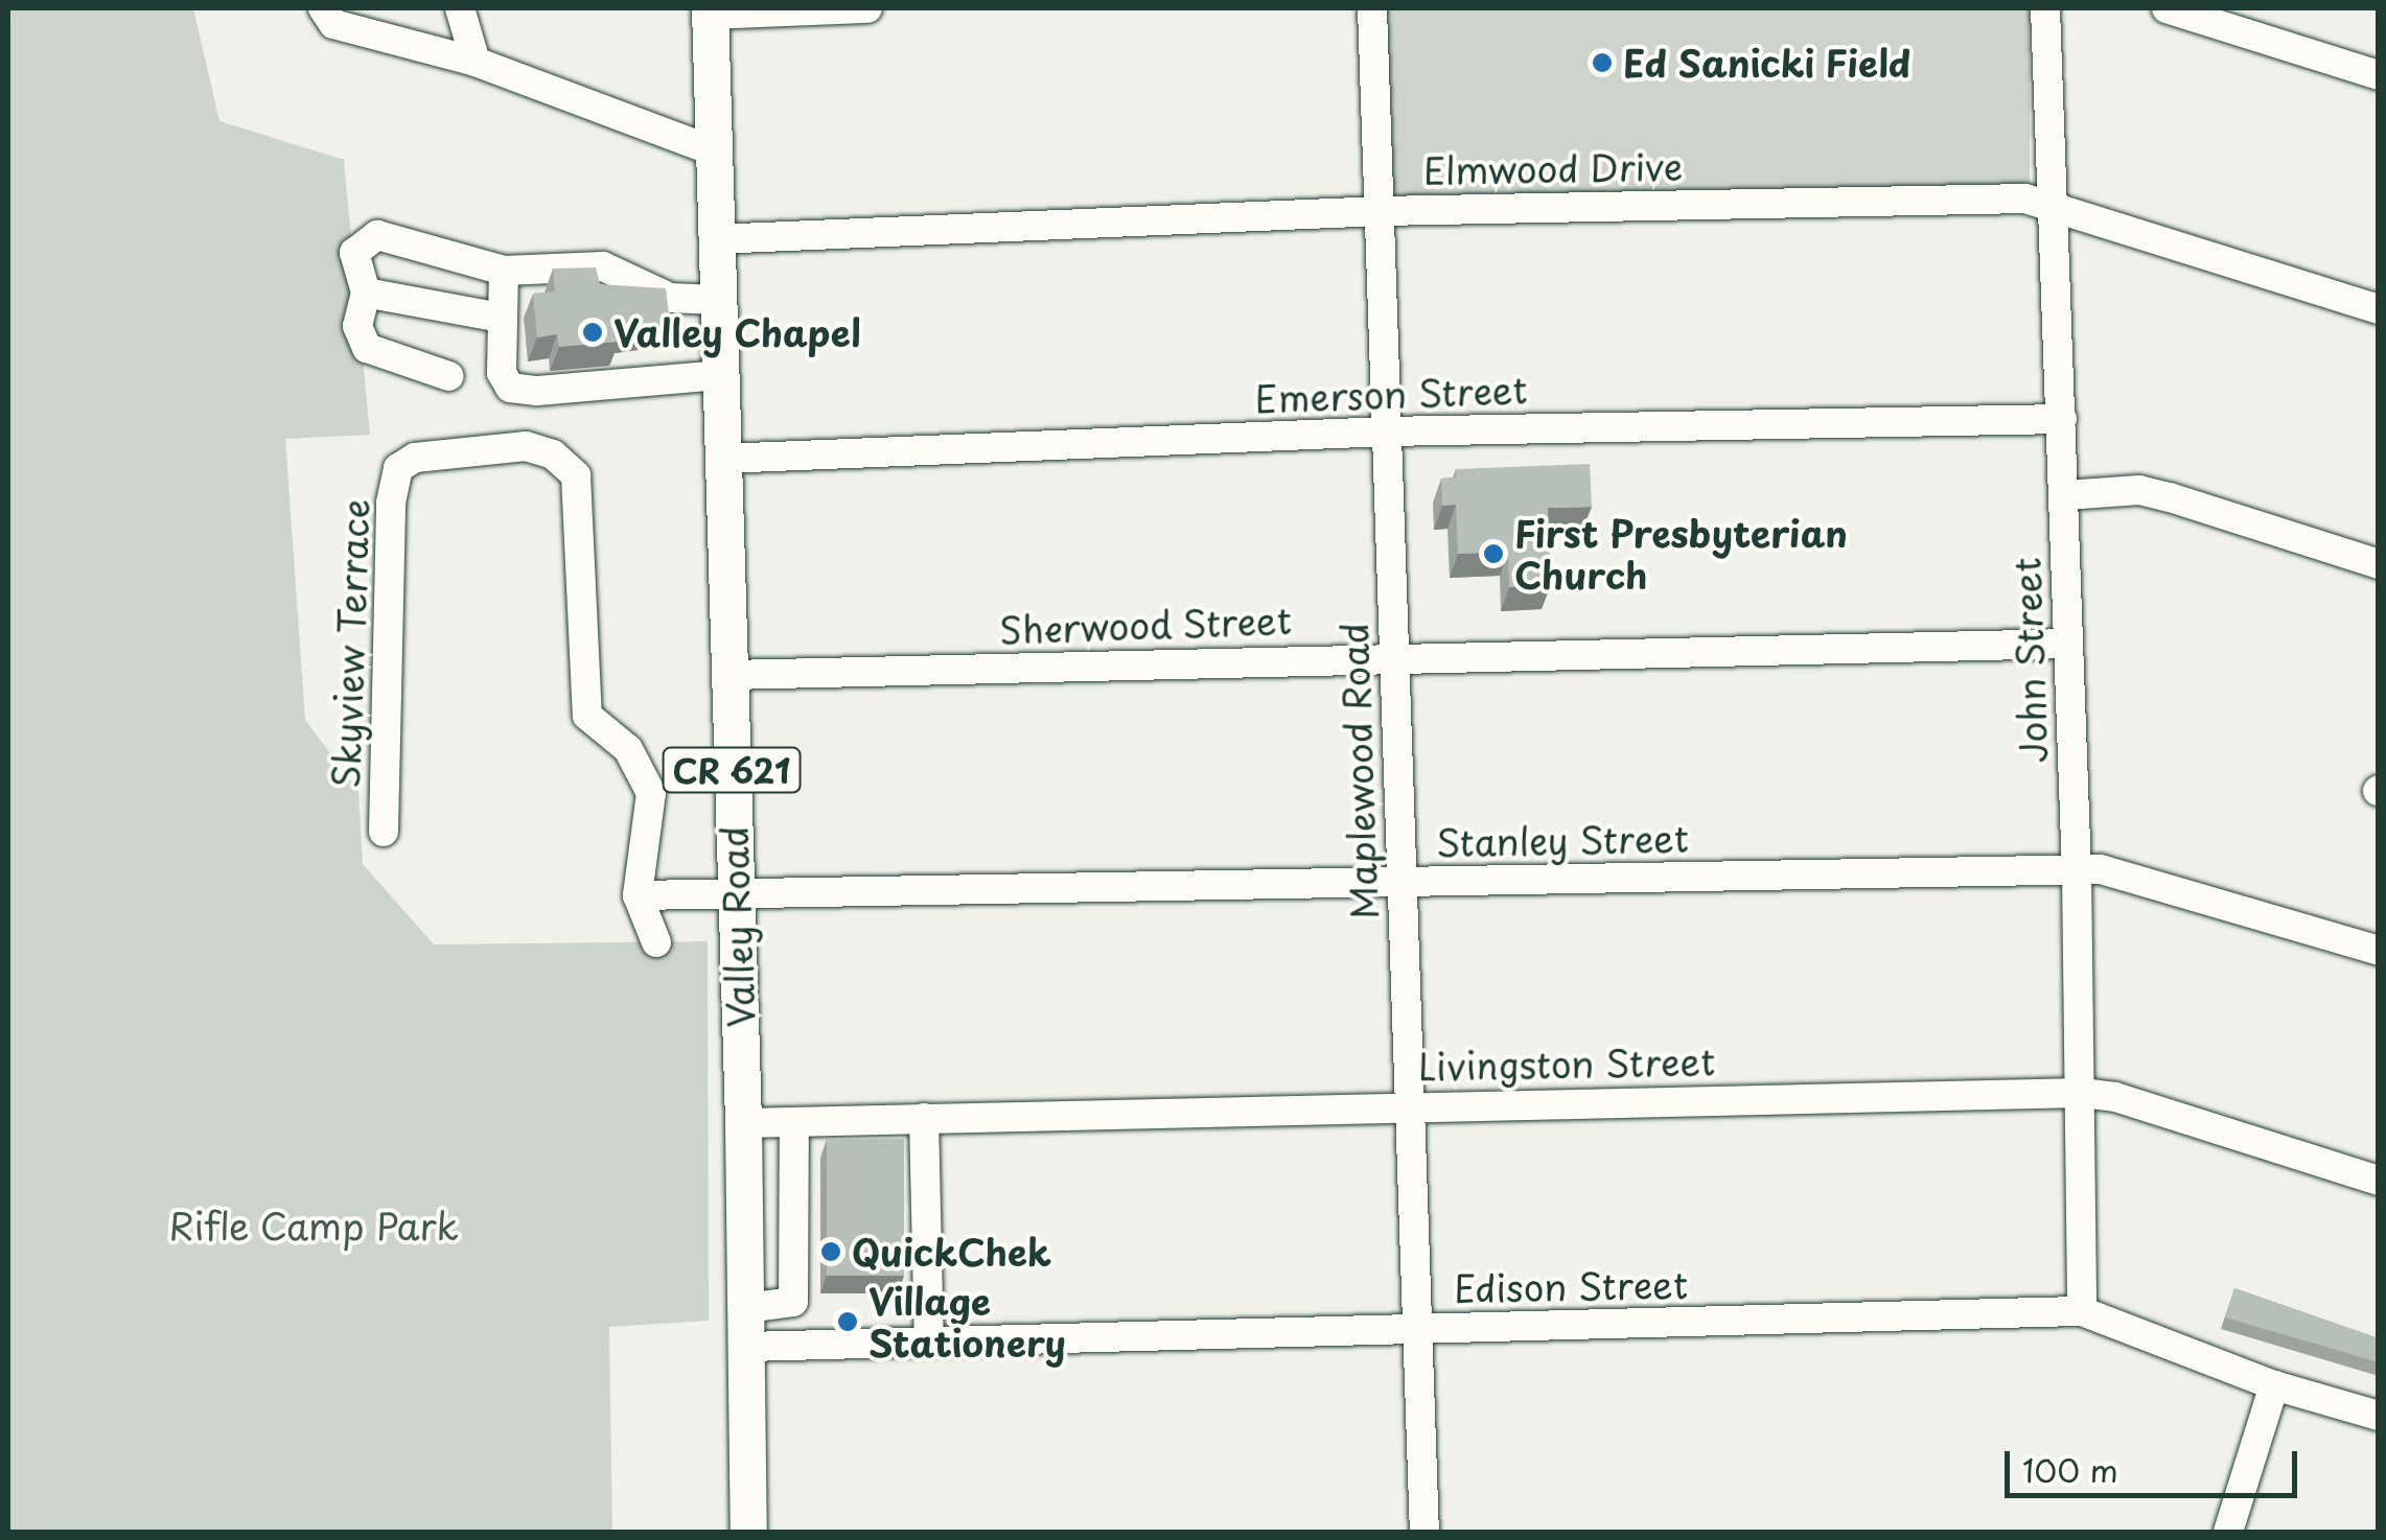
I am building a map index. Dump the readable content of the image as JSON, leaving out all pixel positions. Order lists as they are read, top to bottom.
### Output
{
  "streets": {
    "main road": ["CR 621", "Valley Road"],
    "street": [
      "Elmwood Drive",
      "Emerson Street",
      "Sherwood Street",
      "Skyview Terrace",
      "John Street",
      "Maplewood Road",
      "Stanley Street",
      "Livingston Street",
      "Edison Street"
    ]
  },
  "crossings": [
    ["Elmwood Drive", "John Street"],
    ["Elmwood Drive", "Maplewood Road"],
    ["Elmwood Drive", "Valley Road"],
    ["Emerson Street", "John Street"],
    ["Emerson Street", "Maplewood Road"],
    ["Emerson Street", "Valley Road"],
    ["Sherwood Street", "John Street"],
    ["Sherwood Street", "Maplewood Road"],
    ["Sherwood Street", "Valley Road"],
    ["John Street", "Stanley Street"],
    ["John Street", "Livingston Street"],
    ["John Street", "Edison Street"],
    ["Maplewood Road", "Stanley Street"],
    ["Maplewood Road", "Livingston Street"],
    ["Maplewood Road", "Edison Street"],
    ["Stanley Street", "Valley Road"],
    ["Valley Road", "Livingston Street"],
    ["Valley Road", "Edison Street"]
  ],
  "parks": ["Rifle Camp Park"],
  "places": [
    "Ed Sanicki Field",
    "Valley Chapel",
    "First Presbyterian Church",
    "QuickChek",
    "Village Stationery"
  ],
  "scale_bar": "100 m"
}
